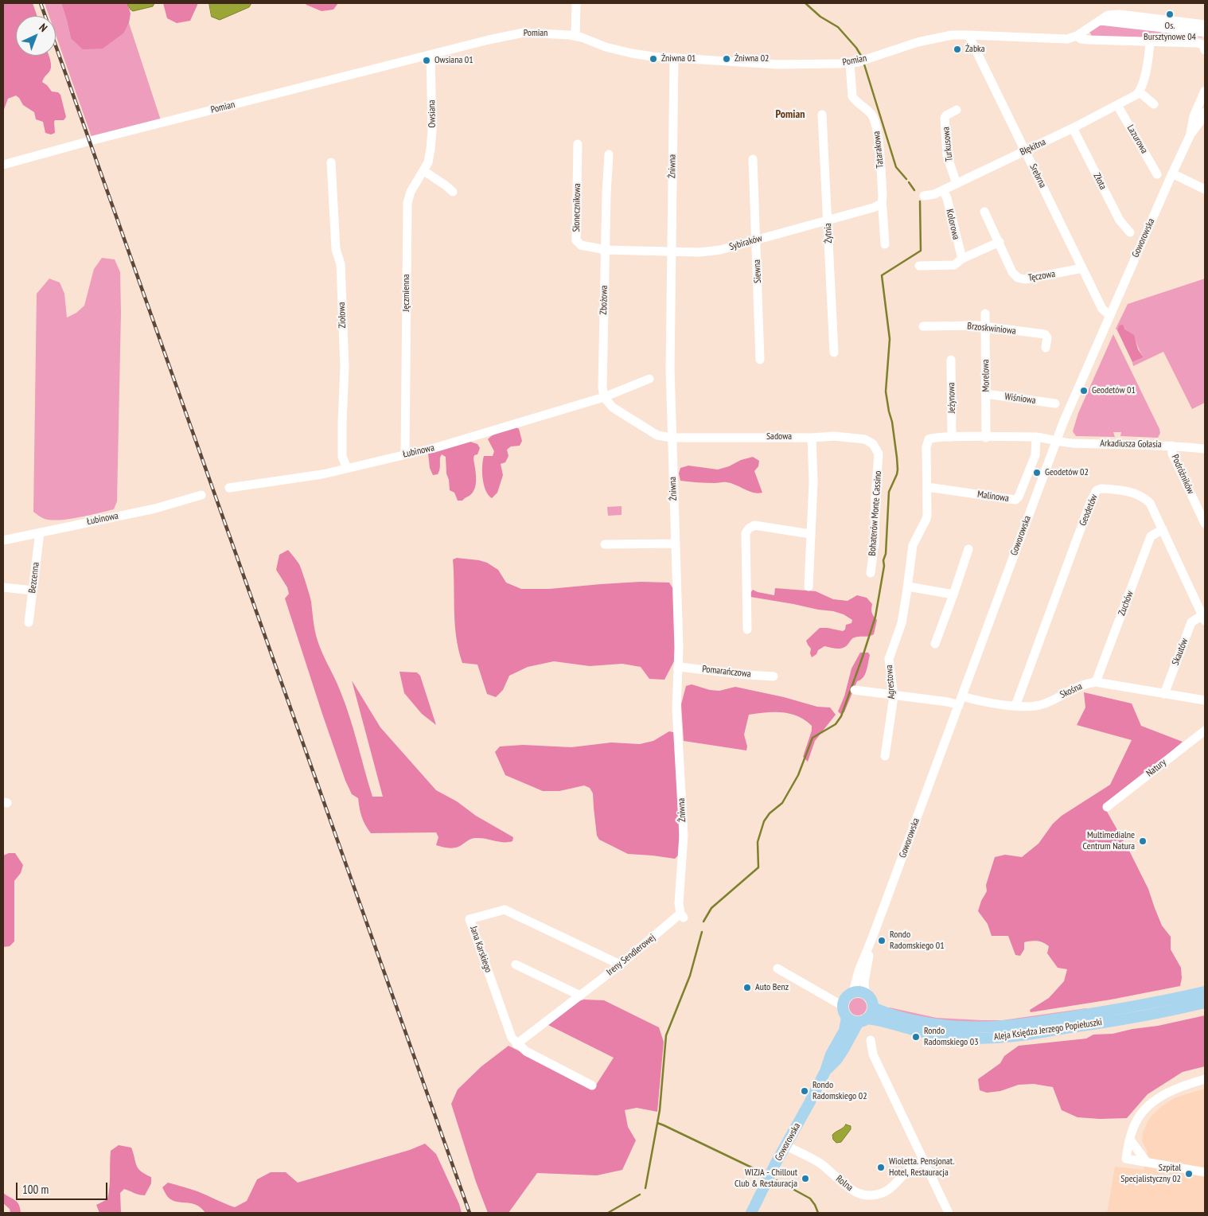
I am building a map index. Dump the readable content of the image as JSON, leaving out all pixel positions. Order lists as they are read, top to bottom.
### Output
{
  "streets": {
    "main road": ["Goworowska", "Aleja Księdza Jerzego Popiełuszki"],
    "street": [
      "Pomian",
      "Owsiana",
      "Lazurowa",
      "Turkusowa",
      "Błękitna",
      "Tatarakowa",
      "Żniwna",
      "Srebrna",
      "Złota",
      "Słonecznikowa",
      "Kolorowa",
      "Żytnia",
      "Sybiraków",
      "Siewna",
      "Tęczowa",
      "Jęczmienna",
      "Zbożowa",
      "Ziołowa",
      "Brzoskwiniowa",
      "Morelowa",
      "Jeżynowa",
      "Wiśniowa",
      "Sadowa",
      "Arkadiusza Gołasia",
      "Łubinowa",
      "Podróżników",
      "Malinowa",
      "Geodetów",
      "Bohaterów Monte Cassino",
      "Bezcenna",
      "Zuchów",
      "Skautów",
      "Pomarańczowa",
      "Agrestowa",
      "Skośna",
      "Natury",
      "Jana Karskiego",
      "Ireny Sendlerowej",
      "Rolna"
    ]
  },
  "crossings": [
    ["Pomian", "Owsiana"],
    ["Pomian", "Tatarakowa"],
    ["Pomian", "Żniwna"],
    ["Pomian", "Srebrna"],
    ["Owsiana", "Jęczmienna"],
    ["Lazurowa", "Błękitna"],
    ["Turkusowa", "Błękitna"],
    ["Błękitna", "Srebrna"],
    ["Błękitna", "Złota"],
    ["Błękitna", "Kolorowa"],
    ["Tatarakowa", "Sybiraków"],
    ["Żniwna", "Sybiraków"],
    ["Żniwna", "Sadowa"],
    ["Żniwna", "Pomarańczowa"],
    ["Żniwna", "Ireny Sendlerowej"],
    ["Srebrna", "Goworowska"],
    ["Srebrna", "Tęczowa"],
    ["Słonecznikowa", "Sybiraków"],
    ["Słonecznikowa", "Zbożowa"],
    ["Żytnia", "Sybiraków"],
    ["Goworowska", "Arkadiusza Gołasia"],
    ["Goworowska", "Skośna"],
    ["Goworowska", "Aleja Księdza Jerzego Popiełuszki"],
    ["Goworowska", "Rolna"],
    ["Sybiraków", "Siewna"],
    ["Sybiraków", "Zbożowa"],
    ["Jęczmienna", "Łubinowa"],
    ["Zbożowa", "Sadowa"],
    ["Zbożowa", "Łubinowa"],
    ["Ziołowa", "Łubinowa"],
    ["Brzoskwiniowa", "Morelowa"],
    ["Morelowa", "Wiśniowa"],
    ["Jeżynowa", "Agrestowa"],
    ["Sadowa", "Łubinowa"],
    ["Sadowa", "Bohaterów Monte Cassino"],
    ["Arkadiusza Gołasia", "Podróżników"],
    ["Łubinowa", "Bezcenna"],
    ["Malinowa", "Agrestowa"],
    ["Geodetów", "Zuchów"],
    ["Geodetów", "Skautów"],
    ["Geodetów", "Skośna"],
    ["Zuchów", "Skośna"],
    ["Skautów", "Skośna"],
    ["Jana Karskiego", "Ireny Sendlerowej"]
  ],
  "districts": ["Pomian"],
  "places": [
    "Os. Bursztynowe 04",
    "Żabka",
    "Żniwna 01",
    "Żniwna 02",
    "Owsiana 01",
    "Geodetów 01",
    "Geodetów 02",
    "Multimedialne Centrum Natura",
    "Rondo Radomskiego 01",
    "Auto Benz",
    "Rondo Radomskiego 03",
    "Rondo Radomskiego 02",
    "Wioletta. Pensjonat. Hotel, Restauracja",
    "Szpital Specjalistyczny 02",
    "WIZJA - Chillout Club & Restauracja"
  ],
  "scale_bar": "100 m",
  "north": "top right"
}
